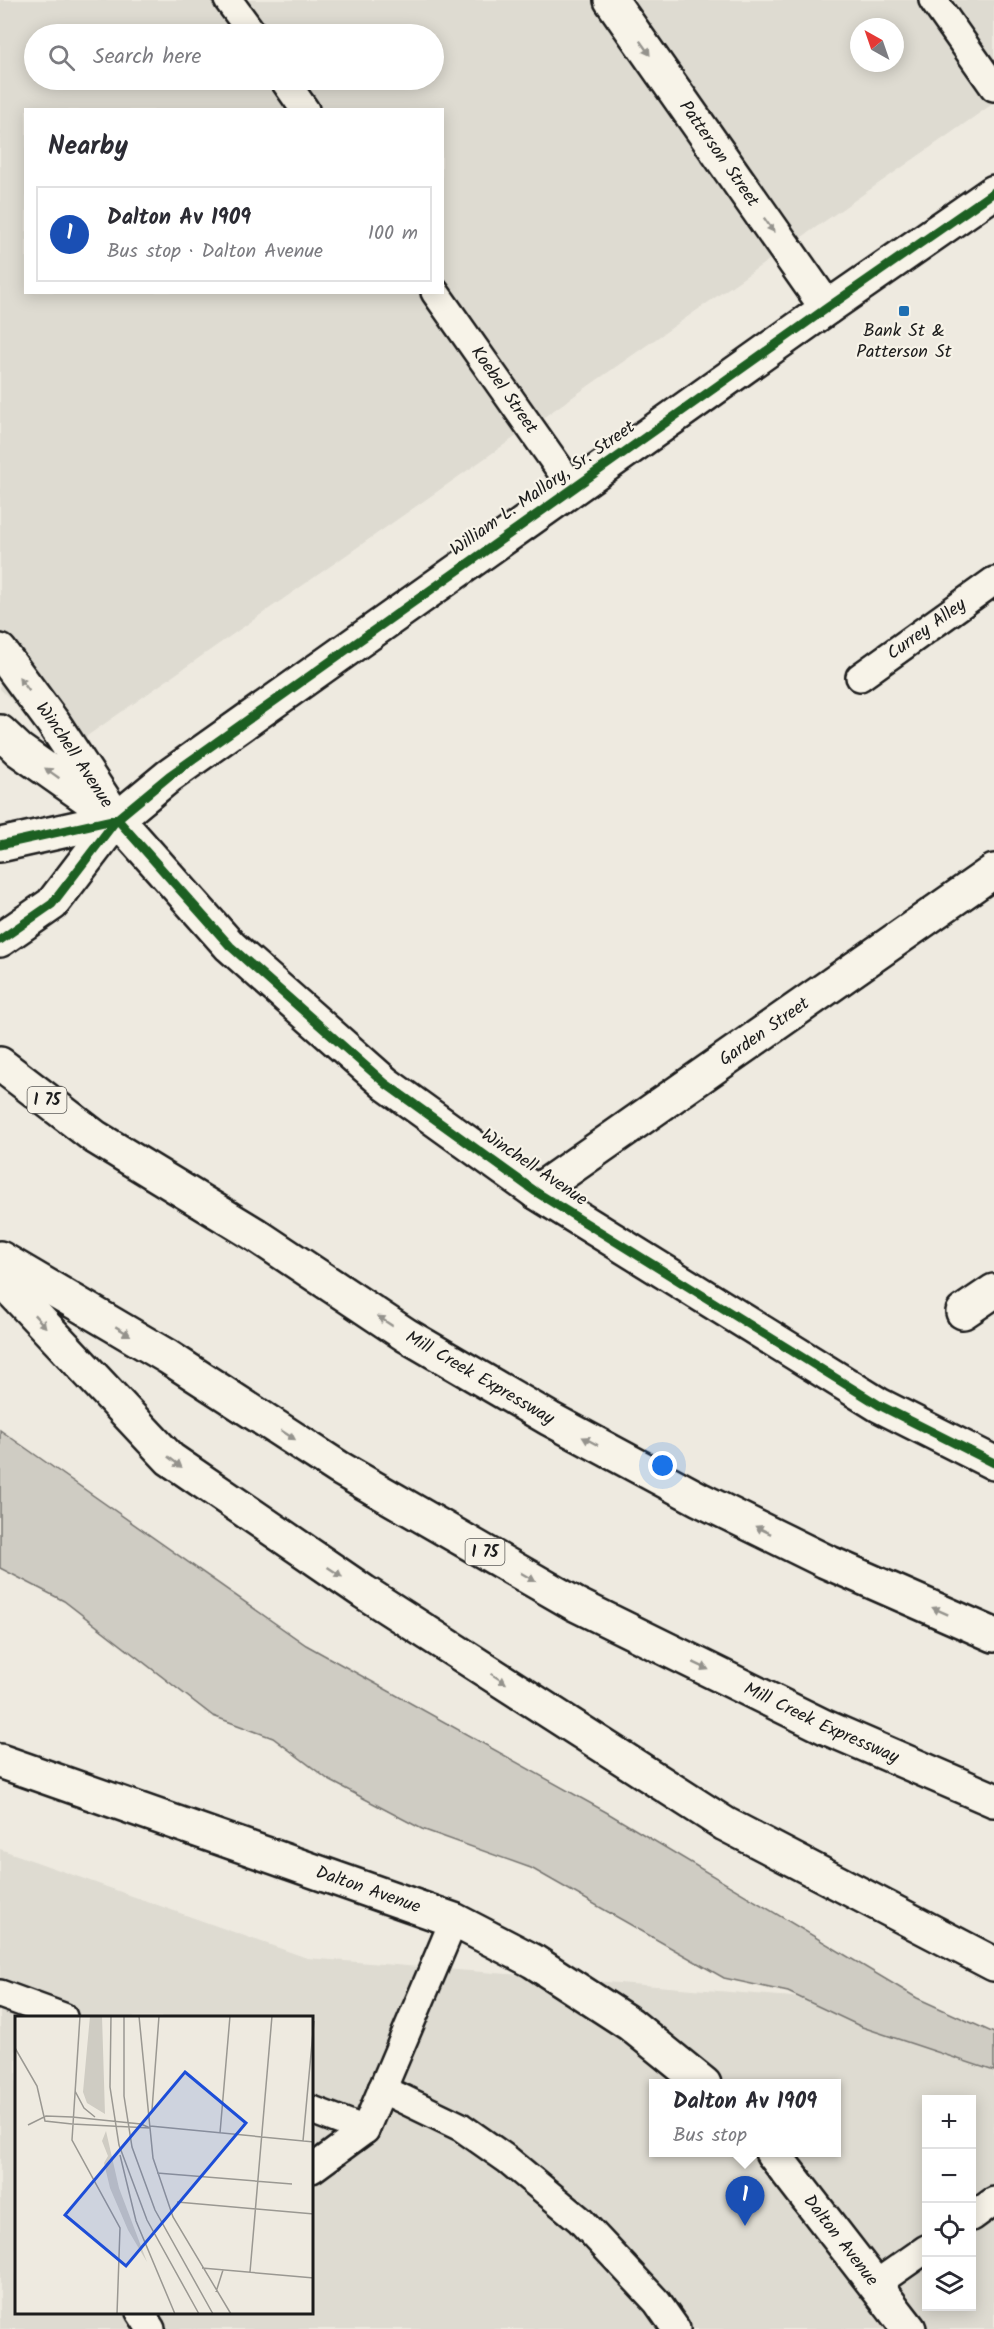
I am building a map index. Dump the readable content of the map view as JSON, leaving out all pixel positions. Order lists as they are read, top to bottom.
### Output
{
  "streets": {
    "main road": [
      "Patterson Street",
      "William L. Mallory, Sr. Street",
      "Winchell Avenue",
      "Garden Street",
      "I 75",
      "Mill Creek Expressway",
      "Dalton Avenue"
    ],
    "lane": ["Koebel Street", "Currey Alley"]
  },
  "crossings": [
    ["Patterson Street", "William L. Mallory, Sr. Street"],
    ["Koebel Street", "William L. Mallory, Sr. Street"],
    ["William L. Mallory, Sr. Street", "Winchell Avenue"],
    ["Winchell Avenue", "Garden Street"]
  ],
  "one_way": ["Patterson Street"],
  "places": {
    "transit": ["Bank St & Patterson St"]
  },
  "north": "top left",
  "page": {
    "search": "Search here",
    "heading": "Nearby",
    "list": [
      {
        "mark": "1",
        "name": "Dalton Av 1909",
        "note": "Bus stop · Dalton Avenue",
        "value": "100 m"
      }
    ],
    "popup": ["Dalton Av 1909", "Bus stop"],
    "map_buttons": ["+", "−"],
    "pins": "1"
  }
}
